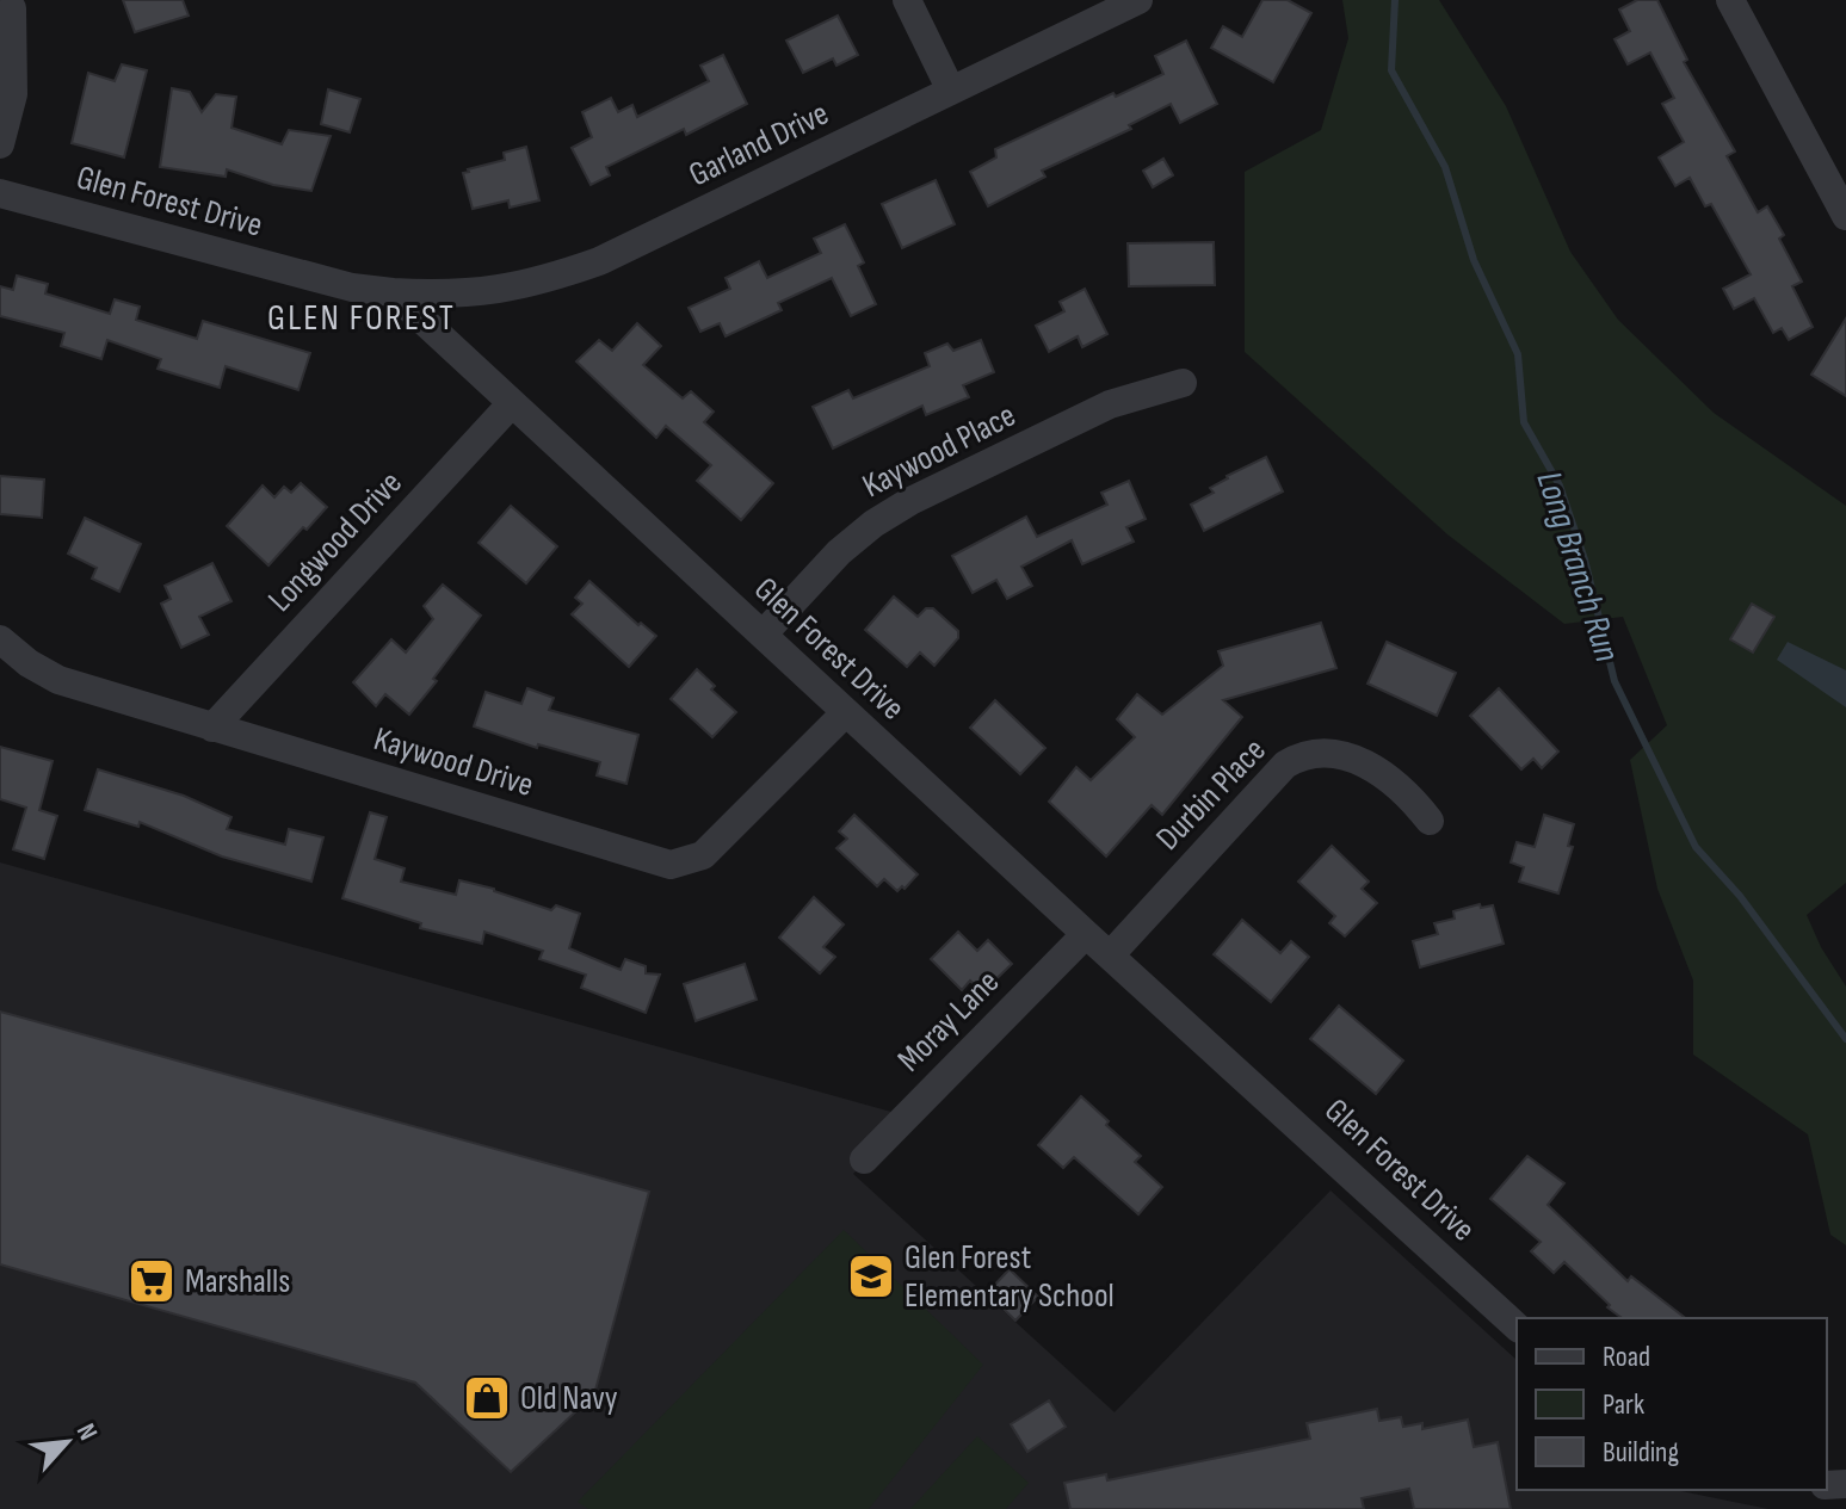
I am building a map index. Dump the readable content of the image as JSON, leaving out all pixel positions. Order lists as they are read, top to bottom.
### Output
{
  "streets": {
    "street": [
      "Garland Drive",
      "Glen Forest Drive",
      "Kaywood Place",
      "Longwood Drive",
      "Kaywood Drive",
      "Durbin Place",
      "Moray Lane"
    ]
  },
  "crossings": [
    ["Garland Drive", "Glen Forest Drive"],
    ["Glen Forest Drive", "Kaywood Place"],
    ["Glen Forest Drive", "Longwood Drive"],
    ["Glen Forest Drive", "Kaywood Drive"],
    ["Glen Forest Drive", "Durbin Place"],
    ["Glen Forest Drive", "Moray Lane"],
    ["Longwood Drive", "Kaywood Drive"]
  ],
  "districts": ["GLEN FOREST"],
  "water": ["Long Branch Run"],
  "places": {
    "school or university": ["Glen Forest Elementary School"],
    "supermarket": ["Marshalls"],
    "shop": ["Old Navy"]
  },
  "legend": ["Road", "Park", "Building"],
  "north": "top right"
}
